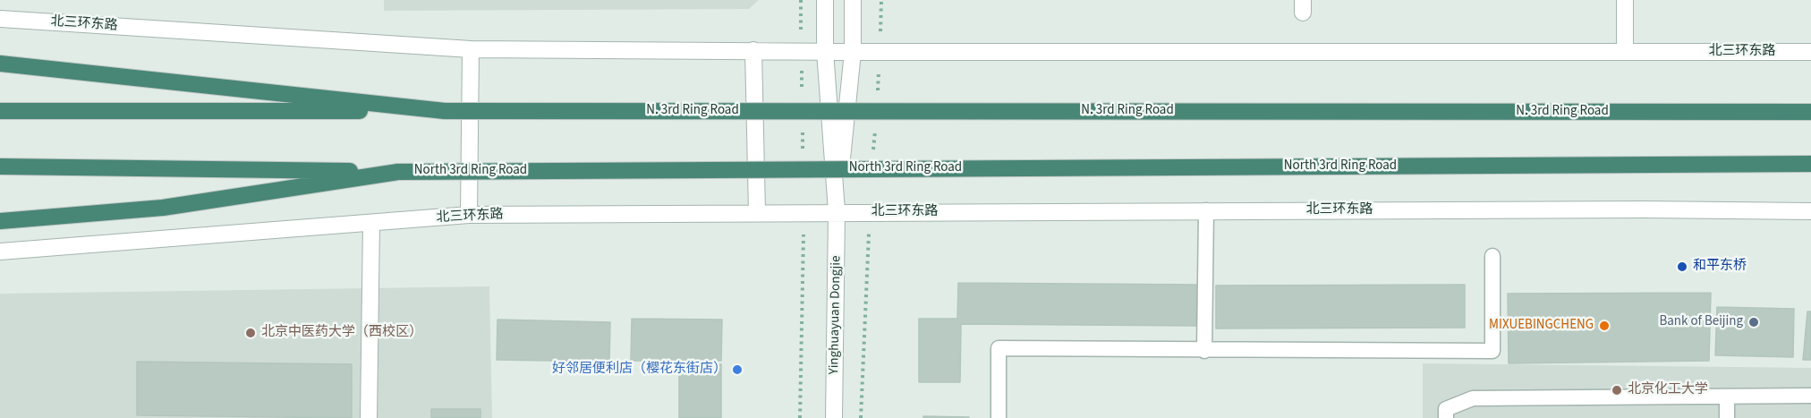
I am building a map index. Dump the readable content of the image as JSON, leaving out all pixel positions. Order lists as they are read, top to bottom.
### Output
{
  "streets": {
    "highway": ["N. 3rd Ring Road", "North 3rd Ring Road"],
    "street": ["北三环东路", "Yinghuayuan Dongjie"]
  },
  "crossings": [
    ["北三环东路", "Yinghuayuan Dongjie"]
  ],
  "places": [
    "和平东桥",
    "Bank of Beijing",
    "MIXUEBINGCHENG",
    "北京中医药大学（西校区）",
    "好邻居便利店（樱花东街店）",
    "北京化工大学"
  ]
}
